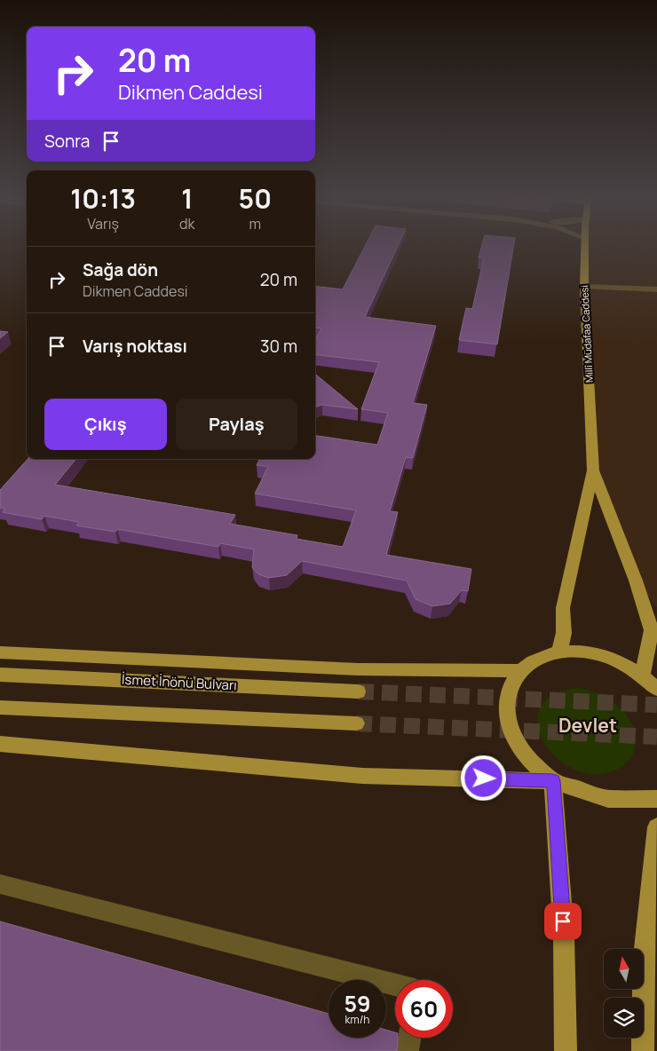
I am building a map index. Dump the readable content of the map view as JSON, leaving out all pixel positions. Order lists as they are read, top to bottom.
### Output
{
  "streets": {
    "main road": ["Millî Müdafaa Caddesi", "İsmet İnönü Bulvarı"]
  },
  "districts": ["Devlet"],
  "north": "top",
  "page": {
    "turn": ["20 m", "Dikmen Caddesi"],
    "then": "Sonra",
    "eta": [
      "10:13",
      "Varış",
      "1",
      "dk",
      "50",
      "m"
    ],
    "list": [
      {
        "name": "Sağa dön",
        "note": "Dikmen Caddesi",
        "value": "20 m"
      },
      {
        "name": "Varış noktası",
        "value": "30 m"
      }
    ],
    "buttons": ["Çıkış", "Paylaş"],
    "speed": "59 km/h",
    "limit": "60"
  }
}
